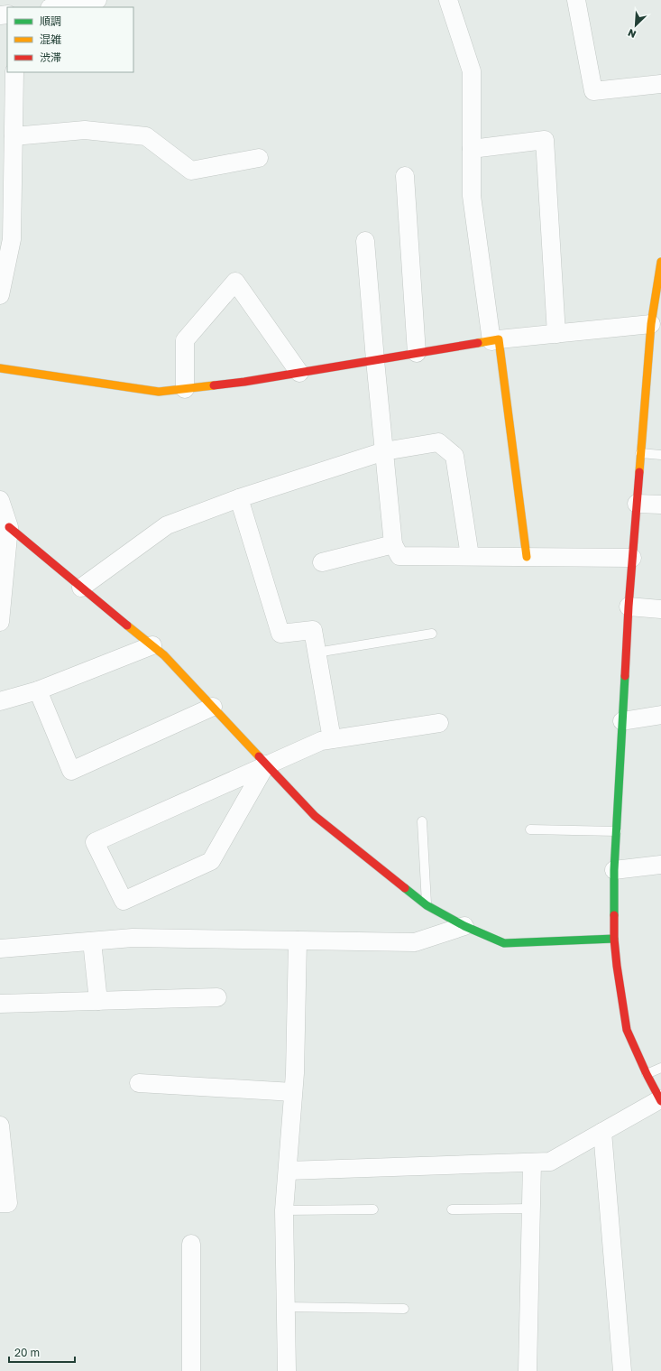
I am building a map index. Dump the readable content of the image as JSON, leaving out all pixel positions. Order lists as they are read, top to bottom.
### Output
{
  "legend": ["順調", "混雑", "渋滞"],
  "scale_bar": "20 m",
  "north": "bottom left"
}
